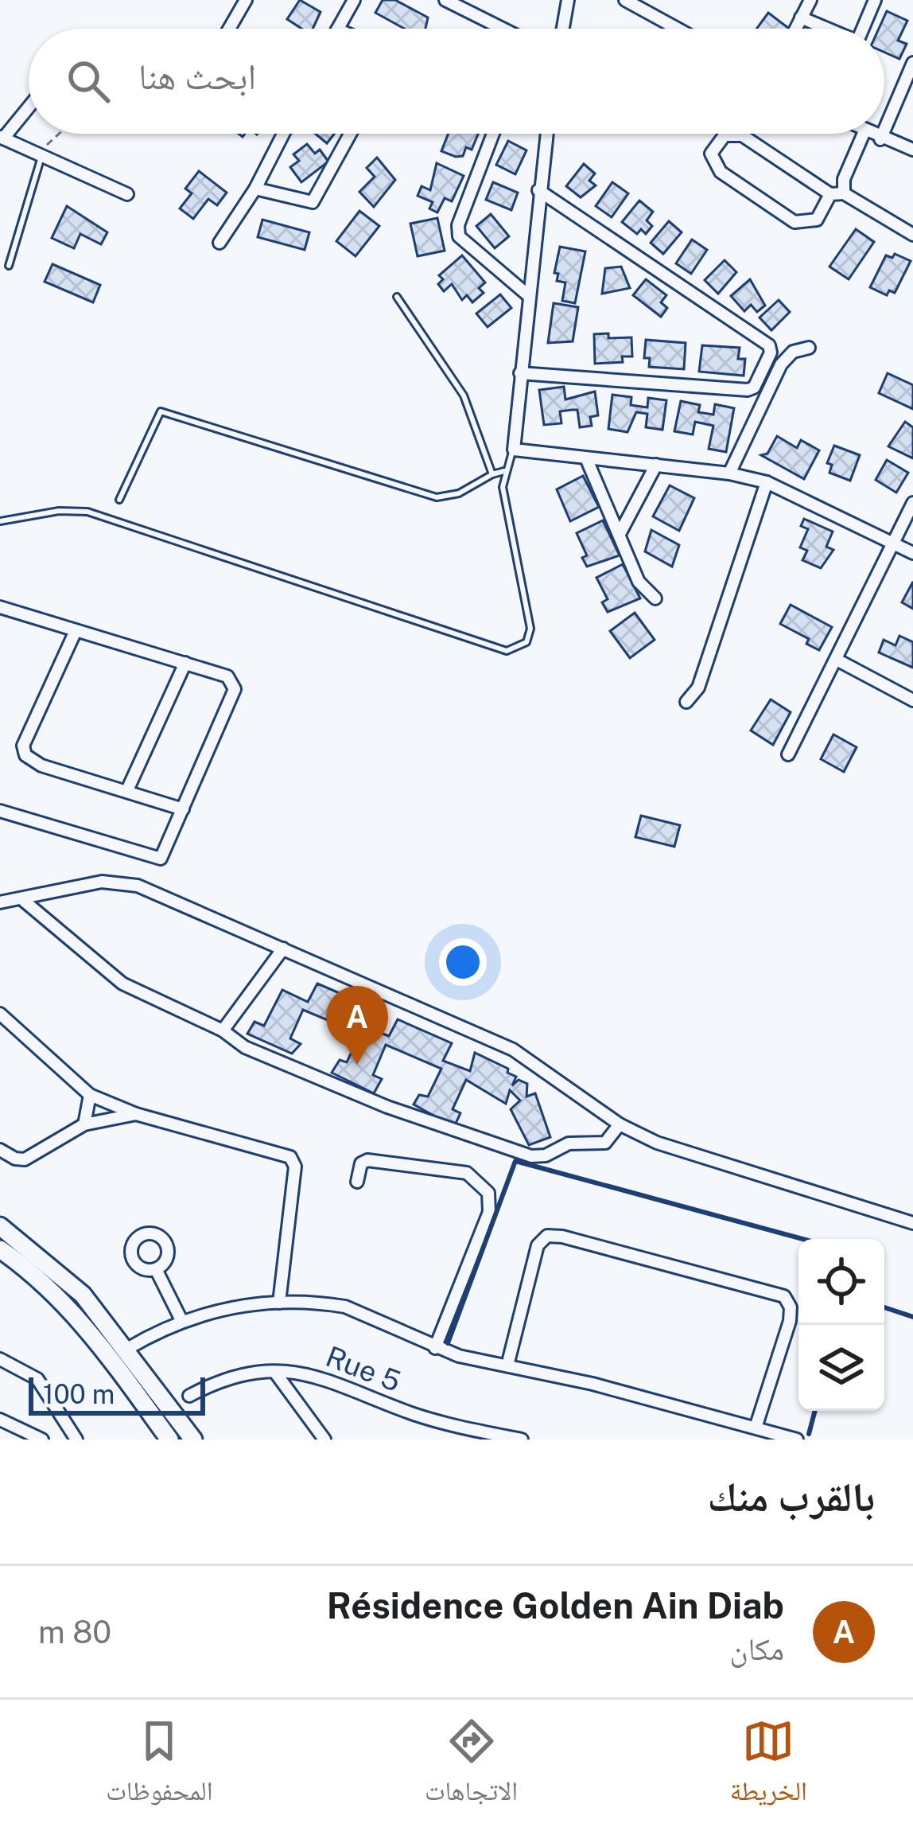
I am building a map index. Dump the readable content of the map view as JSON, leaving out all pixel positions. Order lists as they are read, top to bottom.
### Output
{
  "streets": {
    "street": ["Rue 5"]
  },
  "scale_bar": "100 m",
  "page": {
    "search": "ابحث هنا",
    "pins": "A",
    "scale": "100 m",
    "heading": "بالقرب منك",
    "list": [
      {
        "mark": "A",
        "name": "Résidence Golden Ain Diab",
        "note": "مكان",
        "value": "80 m"
      }
    ],
    "nav": ["الخريطة", "الاتجاهات", "المحفوظات"]
  }
}
